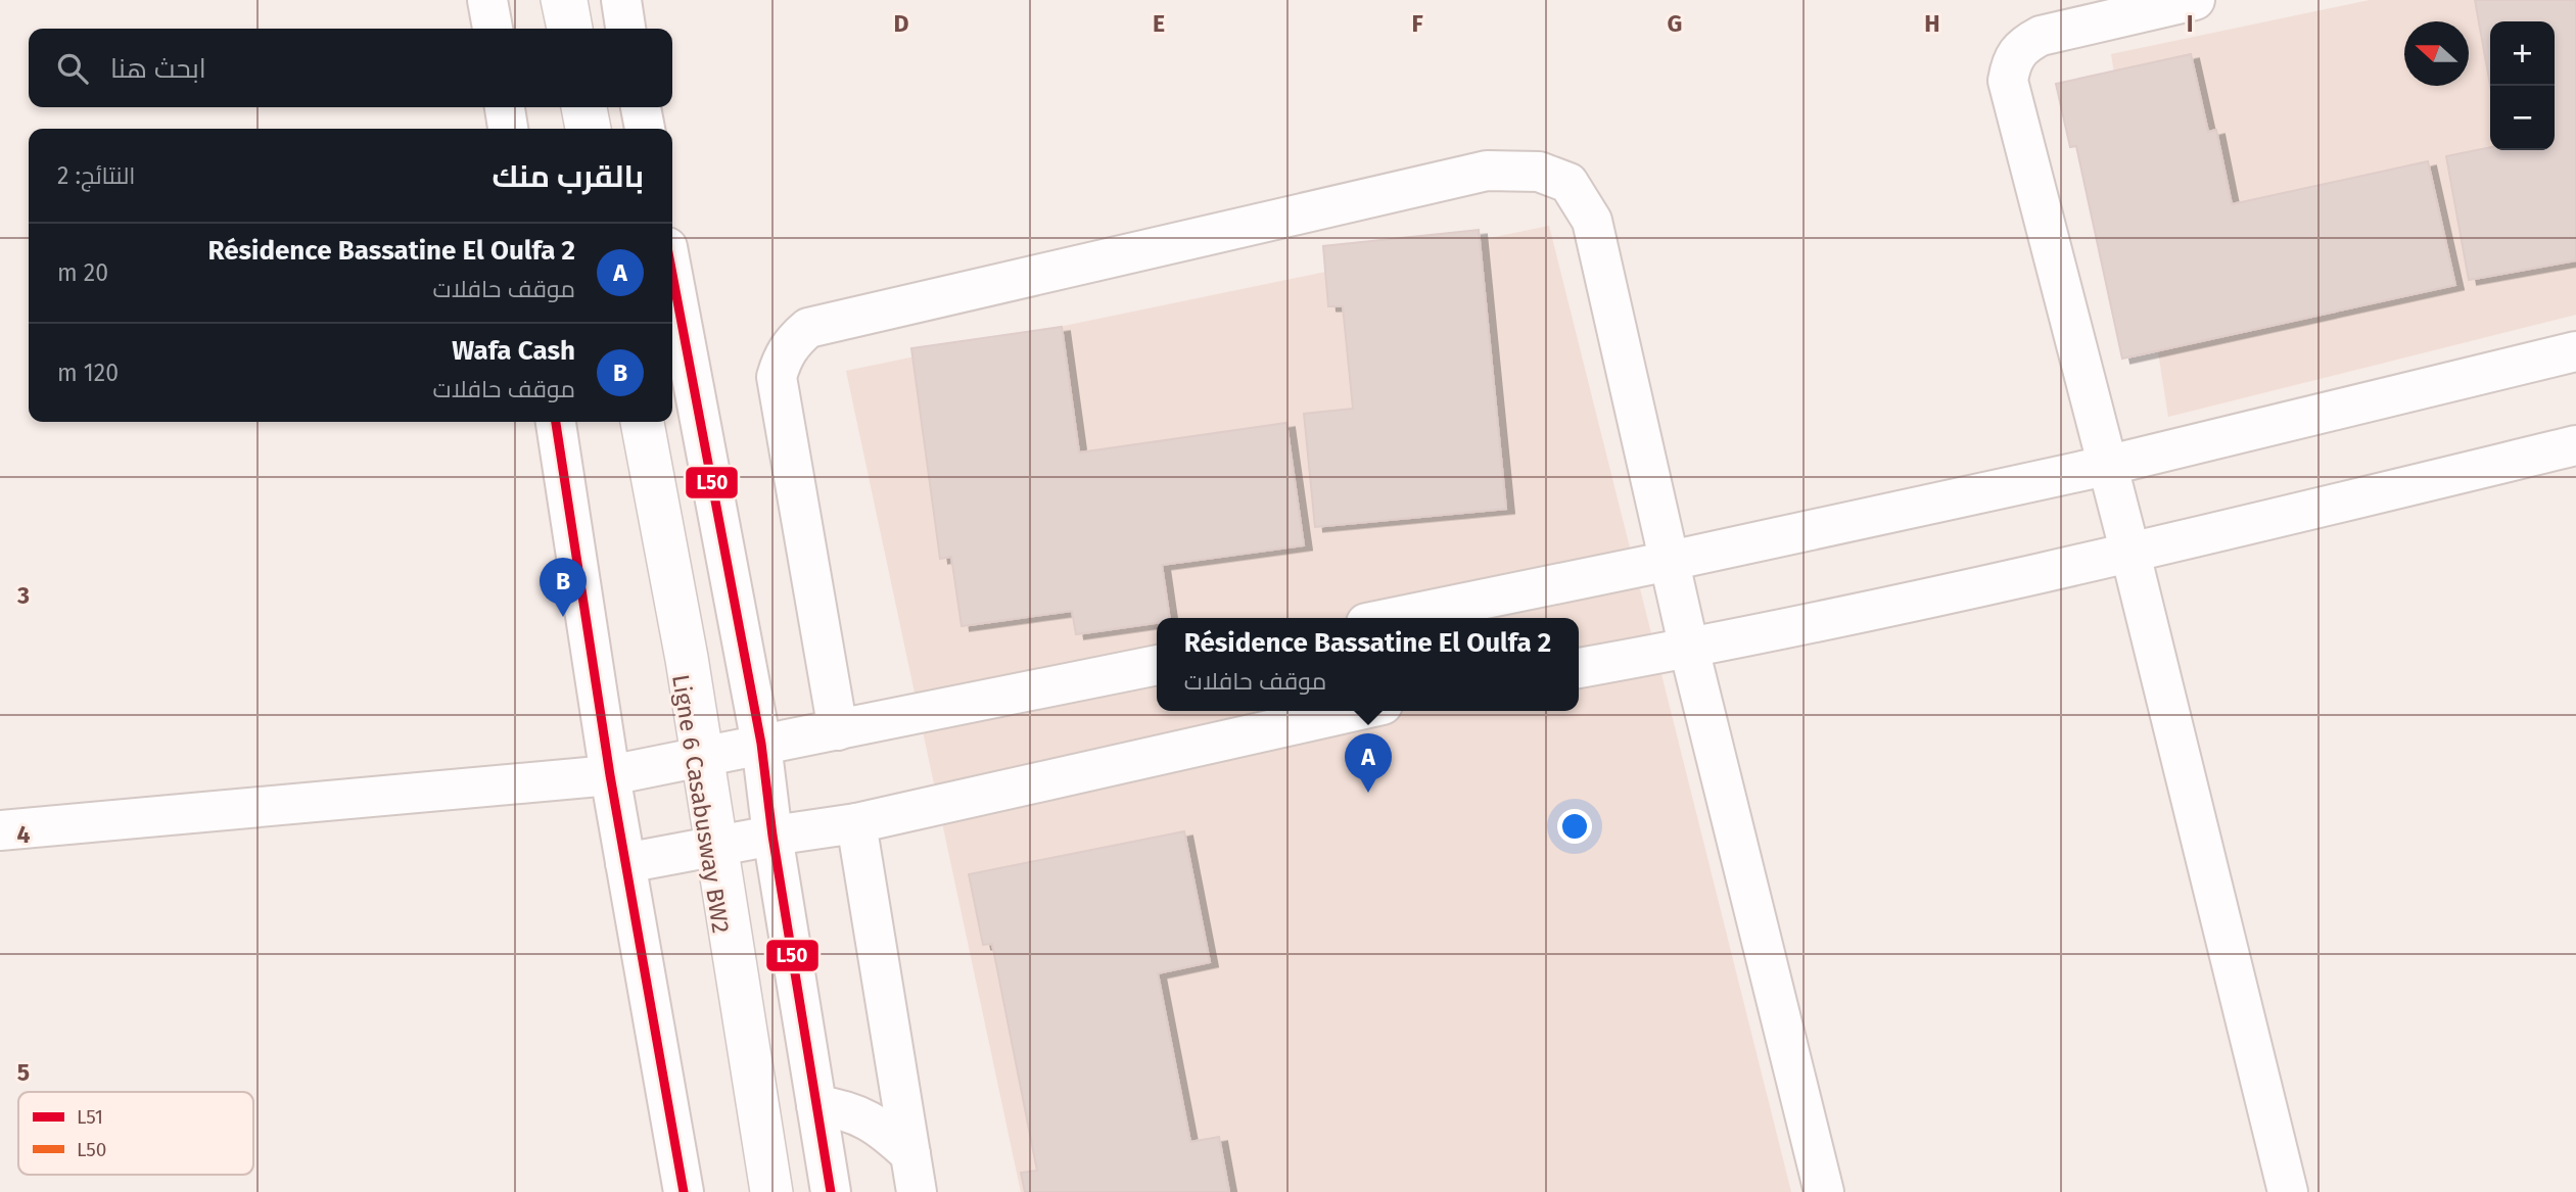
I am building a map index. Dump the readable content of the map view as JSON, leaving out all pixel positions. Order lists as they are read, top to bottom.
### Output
{
  "streets": {
    "lane": ["Ligne 6 Casabusway BW2"]
  },
  "lines": ["transit line L50"],
  "legend": ["L51", "L50"],
  "north": "left",
  "page": {
    "map_buttons": ["+", "−"],
    "search": "ابحث هنا",
    "heading": ["بالقرب منك", "النتائج: 2"],
    "list": [
      {
        "mark": "A",
        "name": "Résidence Bassatine El Oulfa 2",
        "note": "موقف حافلات",
        "value": "20 m"
      },
      {
        "mark": "B",
        "name": "Wafa Cash",
        "note": "موقف حافلات",
        "value": "120 m"
      }
    ],
    "pins": ["B", "A"],
    "popup": ["Résidence Bassatine El Oulfa 2", "موقف حافلات"]
  },
  "grid": {
    "columns": [
      "D",
      "E",
      "F",
      "G",
      "H",
      "I"
    ],
    "rows": ["3", "4", "5"]
  }
}
